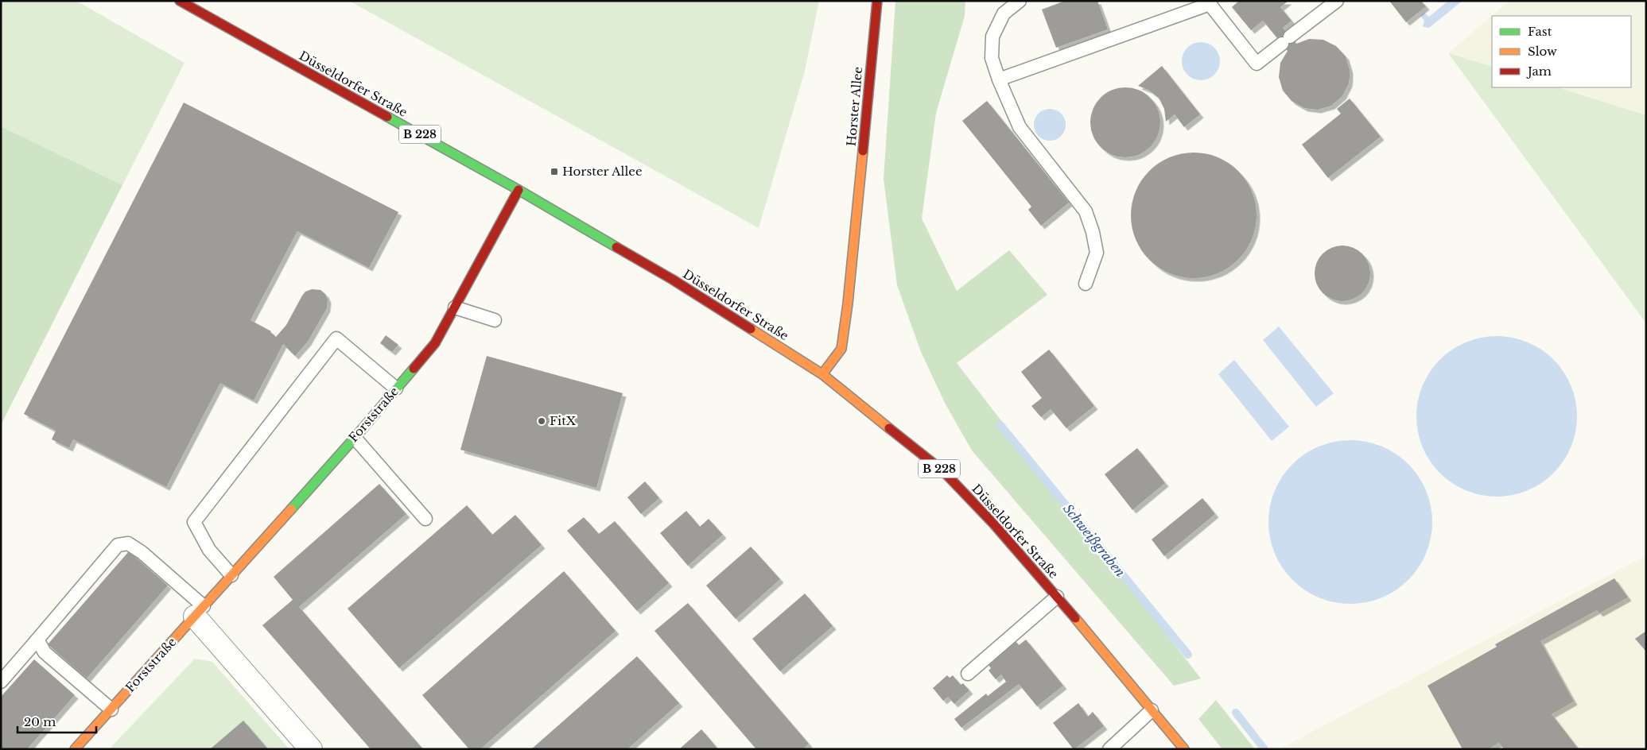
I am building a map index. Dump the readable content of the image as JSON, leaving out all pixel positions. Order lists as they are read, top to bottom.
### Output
{
  "streets": {
    "main road": [
      "Düsseldorfer Straße",
      "Horster Allee",
      "B 228",
      "Forststraße"
    ]
  },
  "crossings": [
    ["Düsseldorfer Straße", "Horster Allee"],
    ["Düsseldorfer Straße", "Forststraße"]
  ],
  "water": ["Schweißgraben"],
  "places": {
    "transit": ["Horster Allee"],
    "other": ["FitX"]
  },
  "legend": ["Fast", "Slow", "Jam"],
  "scale_bar": "20 m"
}
